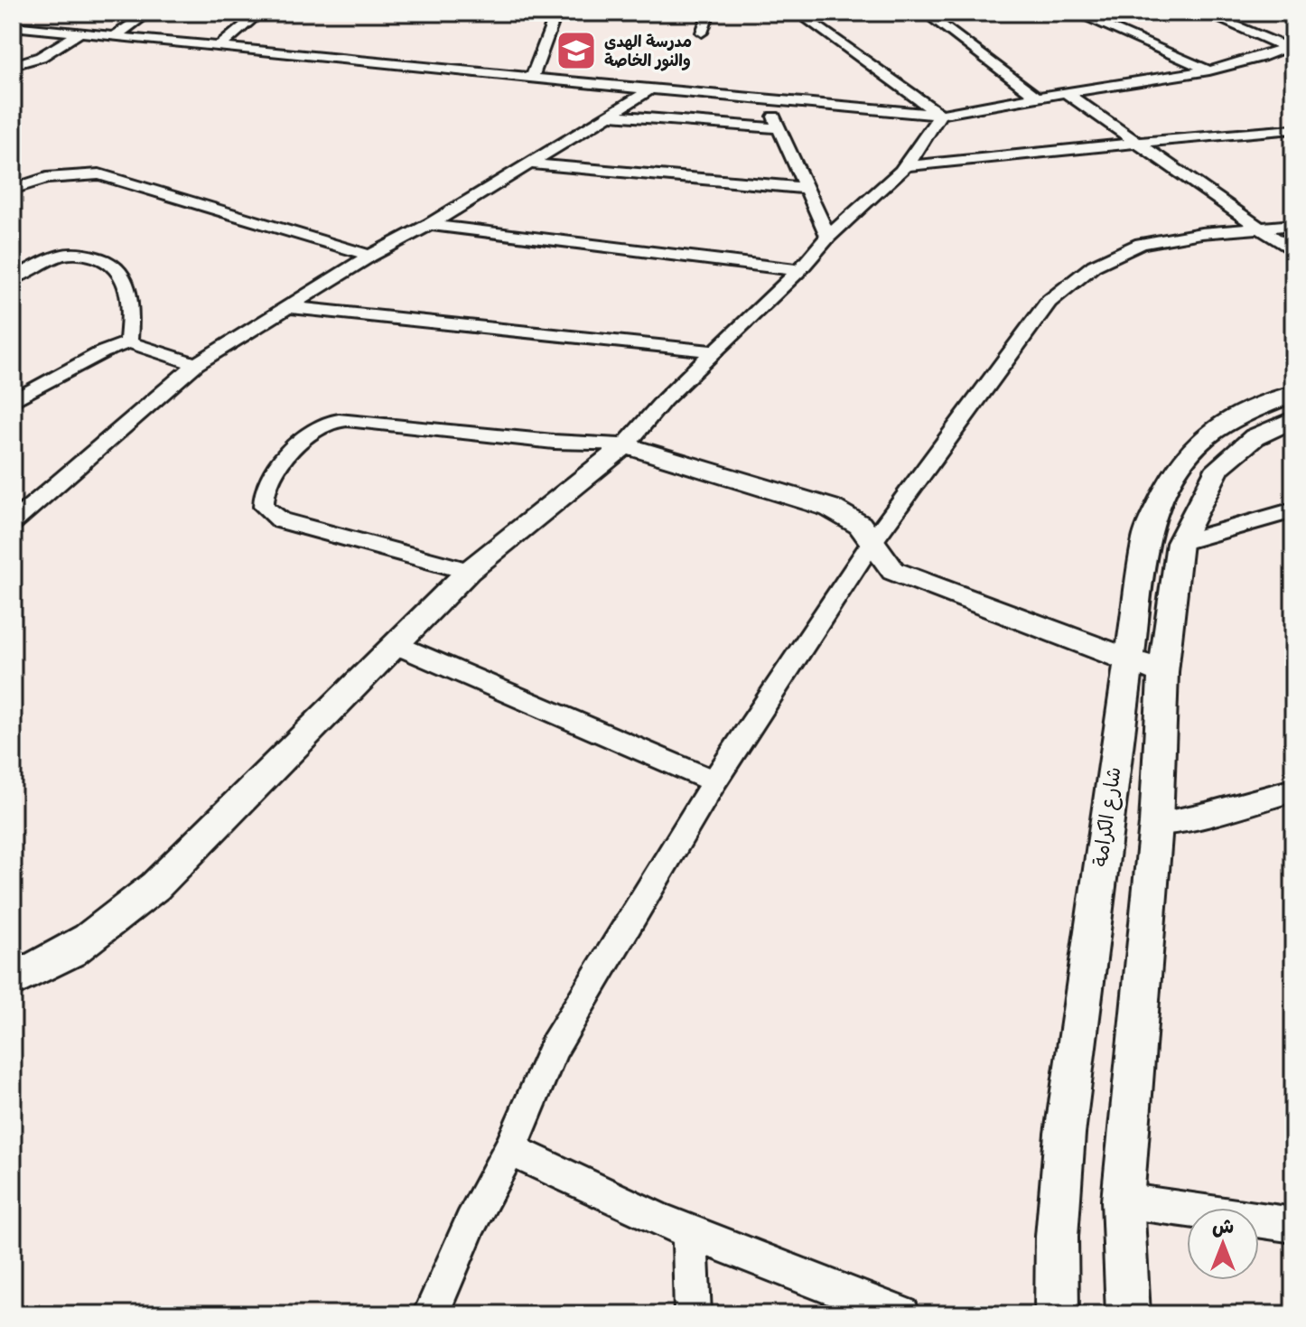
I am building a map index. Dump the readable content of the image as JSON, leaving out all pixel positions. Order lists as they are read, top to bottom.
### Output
{
  "streets": {
    "street": ["شارع الكرامة"]
  },
  "places": {
    "school or university": ["مدرسة الهدى والنور الخاصة"]
  },
  "north": "top"
}
